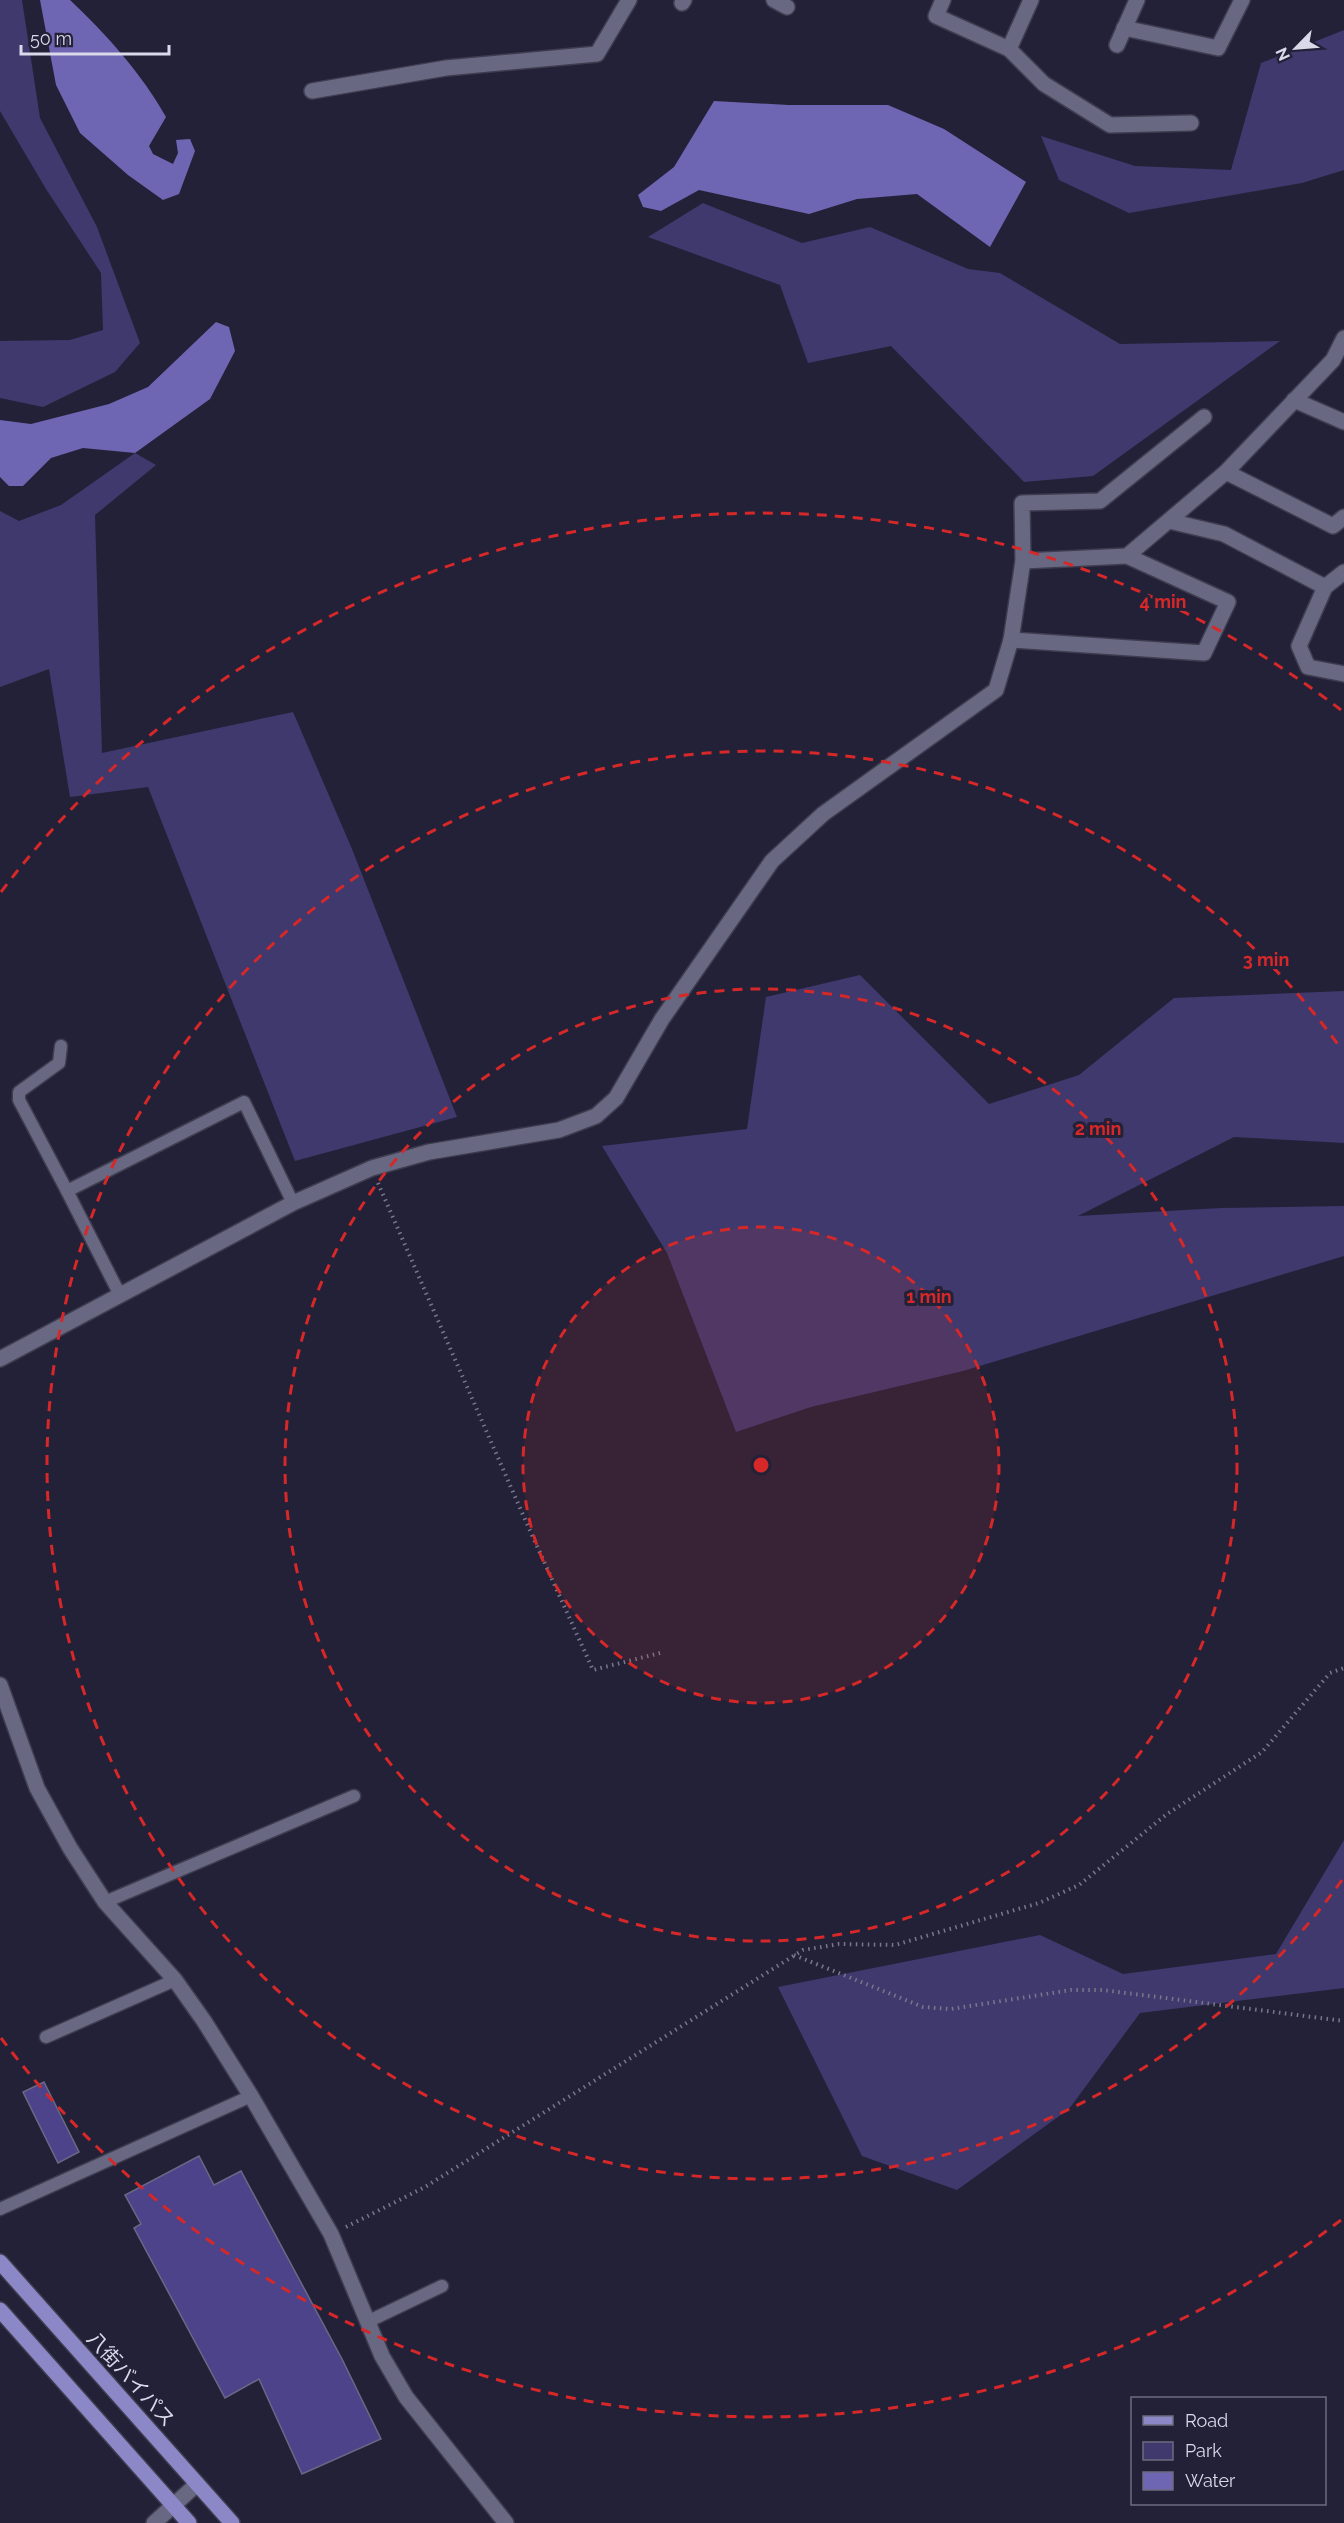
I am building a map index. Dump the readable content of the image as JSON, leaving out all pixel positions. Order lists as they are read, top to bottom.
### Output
{
  "streets": {
    "main road": ["八街バイパス"]
  },
  "legend": ["Road", "Park", "Water"],
  "scale_bar": "50 m",
  "north": "bottom left",
  "rings": [
    "4 min",
    "3 min",
    "2 min",
    "1 min"
  ]
}
